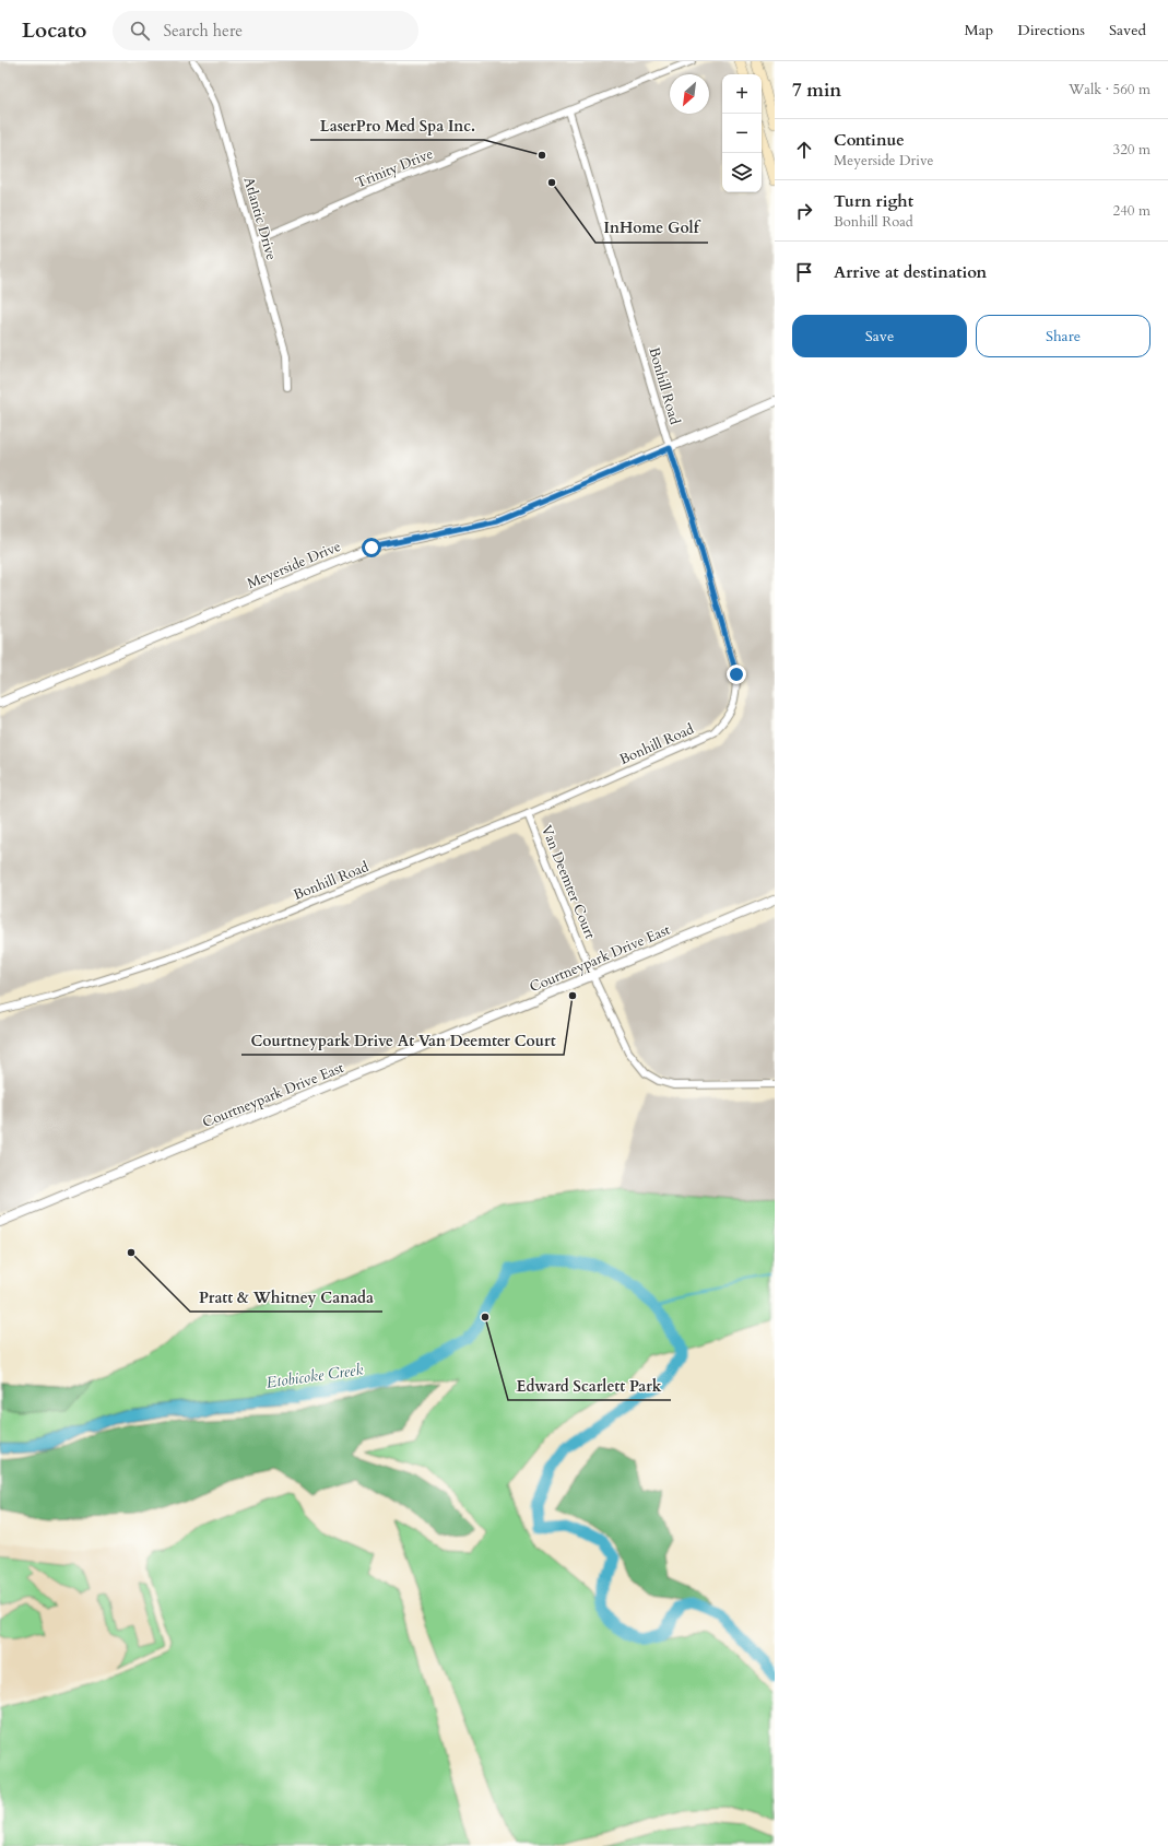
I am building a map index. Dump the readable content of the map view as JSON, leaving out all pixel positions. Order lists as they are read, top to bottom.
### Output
{
  "streets": {
    "street": [
      "Trinity Drive",
      "Atlantic Drive",
      "Bonhill Road",
      "Meyerside Drive",
      "Van Deemter Court",
      "Courtneypark Drive East"
    ]
  },
  "crossings": [
    ["Trinity Drive", "Atlantic Drive"],
    ["Trinity Drive", "Bonhill Road"],
    ["Bonhill Road", "Meyerside Drive"],
    ["Bonhill Road", "Van Deemter Court"],
    ["Van Deemter Court", "Courtneypark Drive East"]
  ],
  "water": ["Etobicoke Creek"],
  "places": [
    "LaserPro Med Spa Inc.",
    "InHome Golf",
    "Courtneypark Drive At Van Deemter Court",
    "Pratt & Whitney Canada",
    "Edward Scarlett Park"
  ],
  "north": "bottom left",
  "page": {
    "header": "Locato",
    "search": "Search here",
    "nav": ["Map", "Directions", "Saved"],
    "heading": ["7 min", "Walk · 560 m"],
    "map_buttons": ["+", "−"],
    "list": [
      ["Continue", "Meyerside Drive", "320 m"],
      ["Turn right", "Bonhill Road", "240 m"],
      "Arrive at destination"
    ],
    "buttons": ["Save", "Share"]
  }
}
